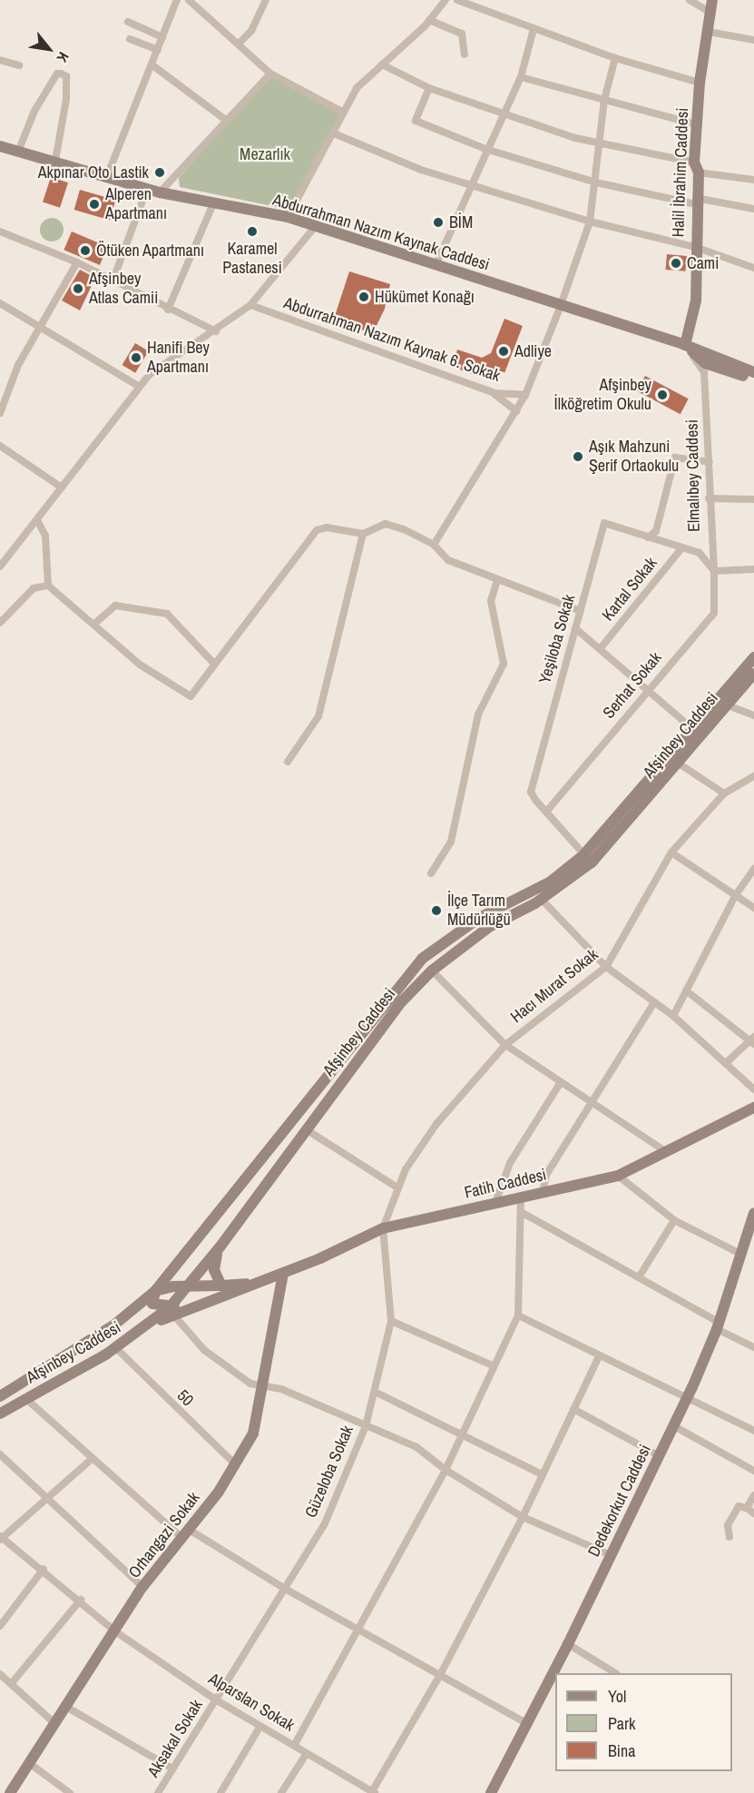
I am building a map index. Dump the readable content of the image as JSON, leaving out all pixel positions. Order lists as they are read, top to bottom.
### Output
{
  "streets": {
    "street": [
      "Halil İbrahim Caddesi",
      "Abdurrahman Nazım Kaynak Caddesi",
      "Abdurrahman Nazım Kaynak 6. Sokak",
      "Elmalıbey Caddesi",
      "Kartal Sokak",
      "Yeşiloba Sokak",
      "Serhat Sokak",
      "Afşinbey Caddesi",
      "Hacı Murat Sokak",
      "Fatih Caddesi",
      "50",
      "Güzeloba Sokak",
      "Dedekorkut Caddesi",
      "Orhangazi Sokak",
      "Alparslan Sokak",
      "Aksakal Sokak"
    ]
  },
  "crossings": [
    ["Halil İbrahim Caddesi", "Abdurrahman Nazım Kaynak Caddesi"],
    ["Halil İbrahim Caddesi", "Elmalıbey Caddesi"],
    ["Abdurrahman Nazım Kaynak Caddesi", "Elmalıbey Caddesi"],
    ["Elmalıbey Caddesi", "Serhat Sokak"],
    ["Kartal Sokak", "Yeşiloba Sokak"],
    ["Yeşiloba Sokak", "Serhat Sokak"],
    ["Yeşiloba Sokak", "Afşinbey Caddesi"],
    ["Afşinbey Caddesi", "Fatih Caddesi"],
    ["Afşinbey Caddesi", "50"],
    ["Hacı Murat Sokak", "Fatih Caddesi"],
    ["Hacı Murat Sokak", "Güzeloba Sokak"],
    ["Fatih Caddesi", "Güzeloba Sokak"],
    ["Fatih Caddesi", "Orhangazi Sokak"],
    ["50", "Orhangazi Sokak"],
    ["Güzeloba Sokak", "Alparslan Sokak"],
    ["Güzeloba Sokak", "Aksakal Sokak"],
    ["Orhangazi Sokak", "Alparslan Sokak"],
    ["Alparslan Sokak", "Aksakal Sokak"]
  ],
  "parks": ["Mezarlık"],
  "places": [
    "Akpınar Oto Lastik",
    "Alperen Apartmanı",
    "BİM",
    "Karamel Pastanesi",
    "Ötüken Apartmanı",
    "Cami",
    "Afşinbey Atlas Camii",
    "Hükümet Konağı",
    "Adliye",
    "Hanifi Bey Apartmanı",
    "Afşinbey İlköğretim Okulu",
    "Aşık Mahzuni Şerif Ortaokulu",
    "İlçe Tarım Müdürlüğü"
  ],
  "legend": ["Yol", "Park", "Bina"],
  "north": "bottom right"
}
